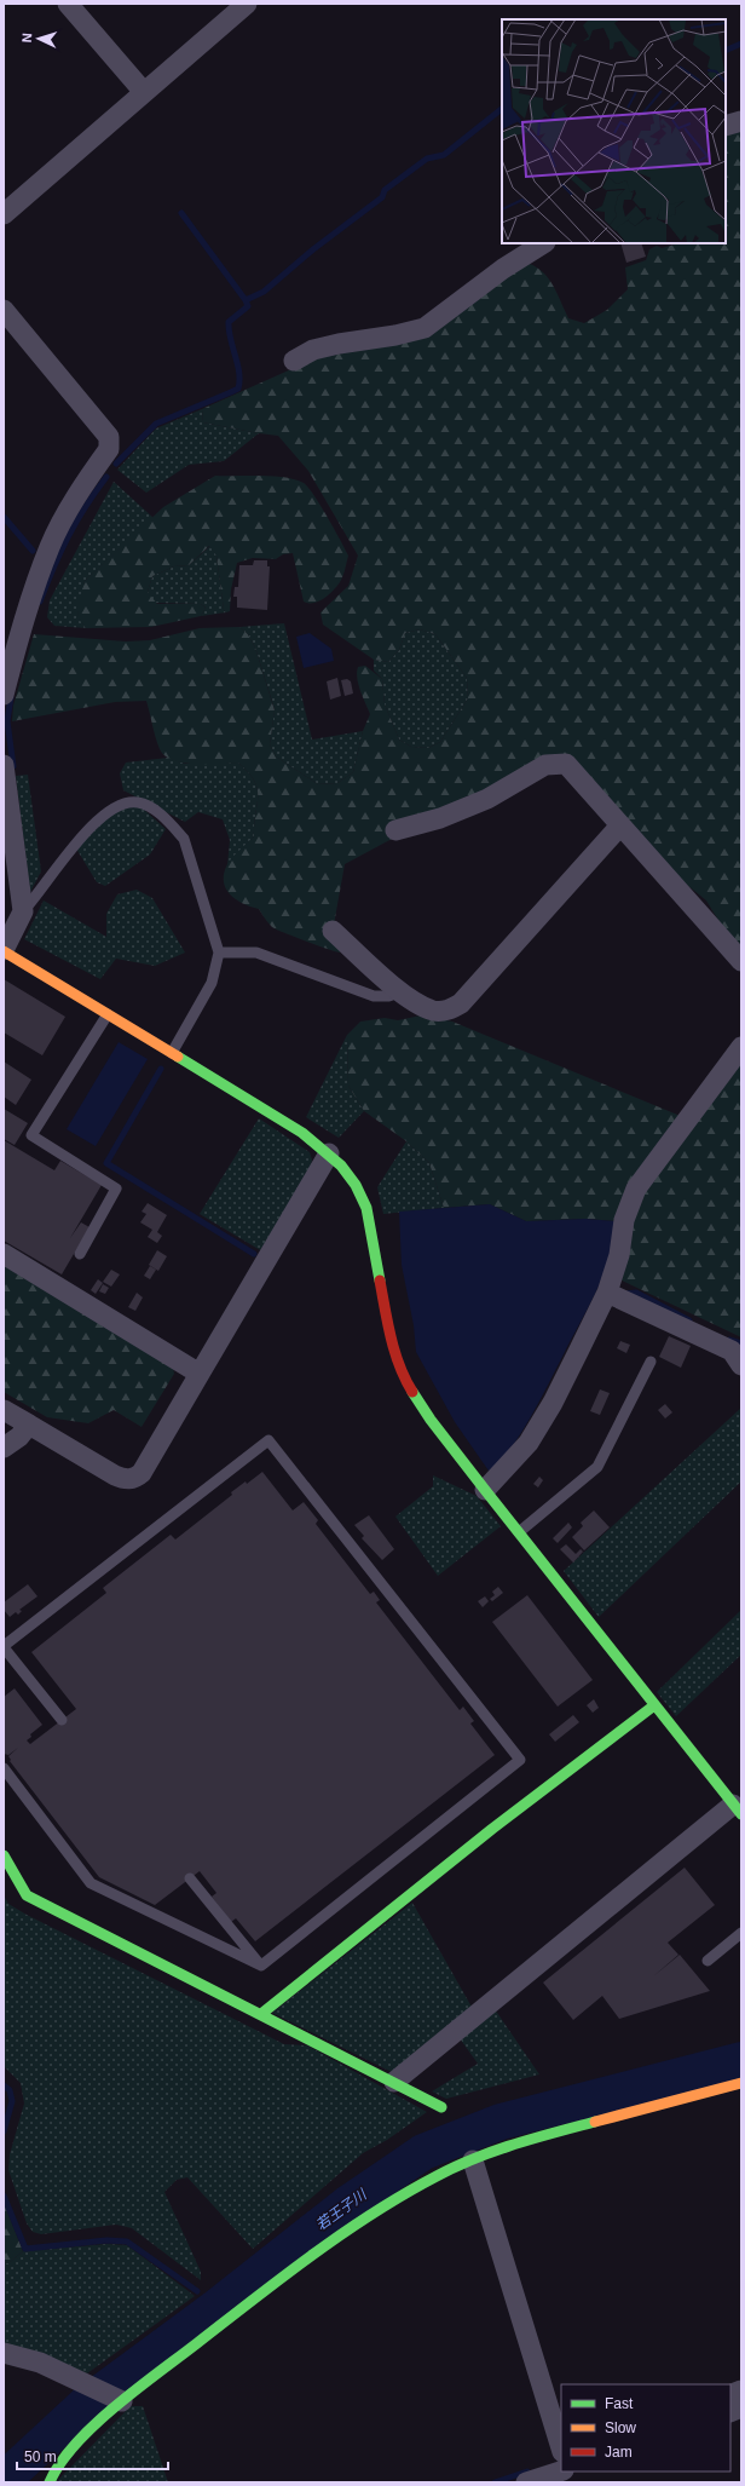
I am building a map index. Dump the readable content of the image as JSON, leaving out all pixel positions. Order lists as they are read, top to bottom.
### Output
{
  "water": ["若王子川"],
  "legend": ["Fast", "Slow", "Jam"],
  "scale_bar": "50 m",
  "north": "left"
}
